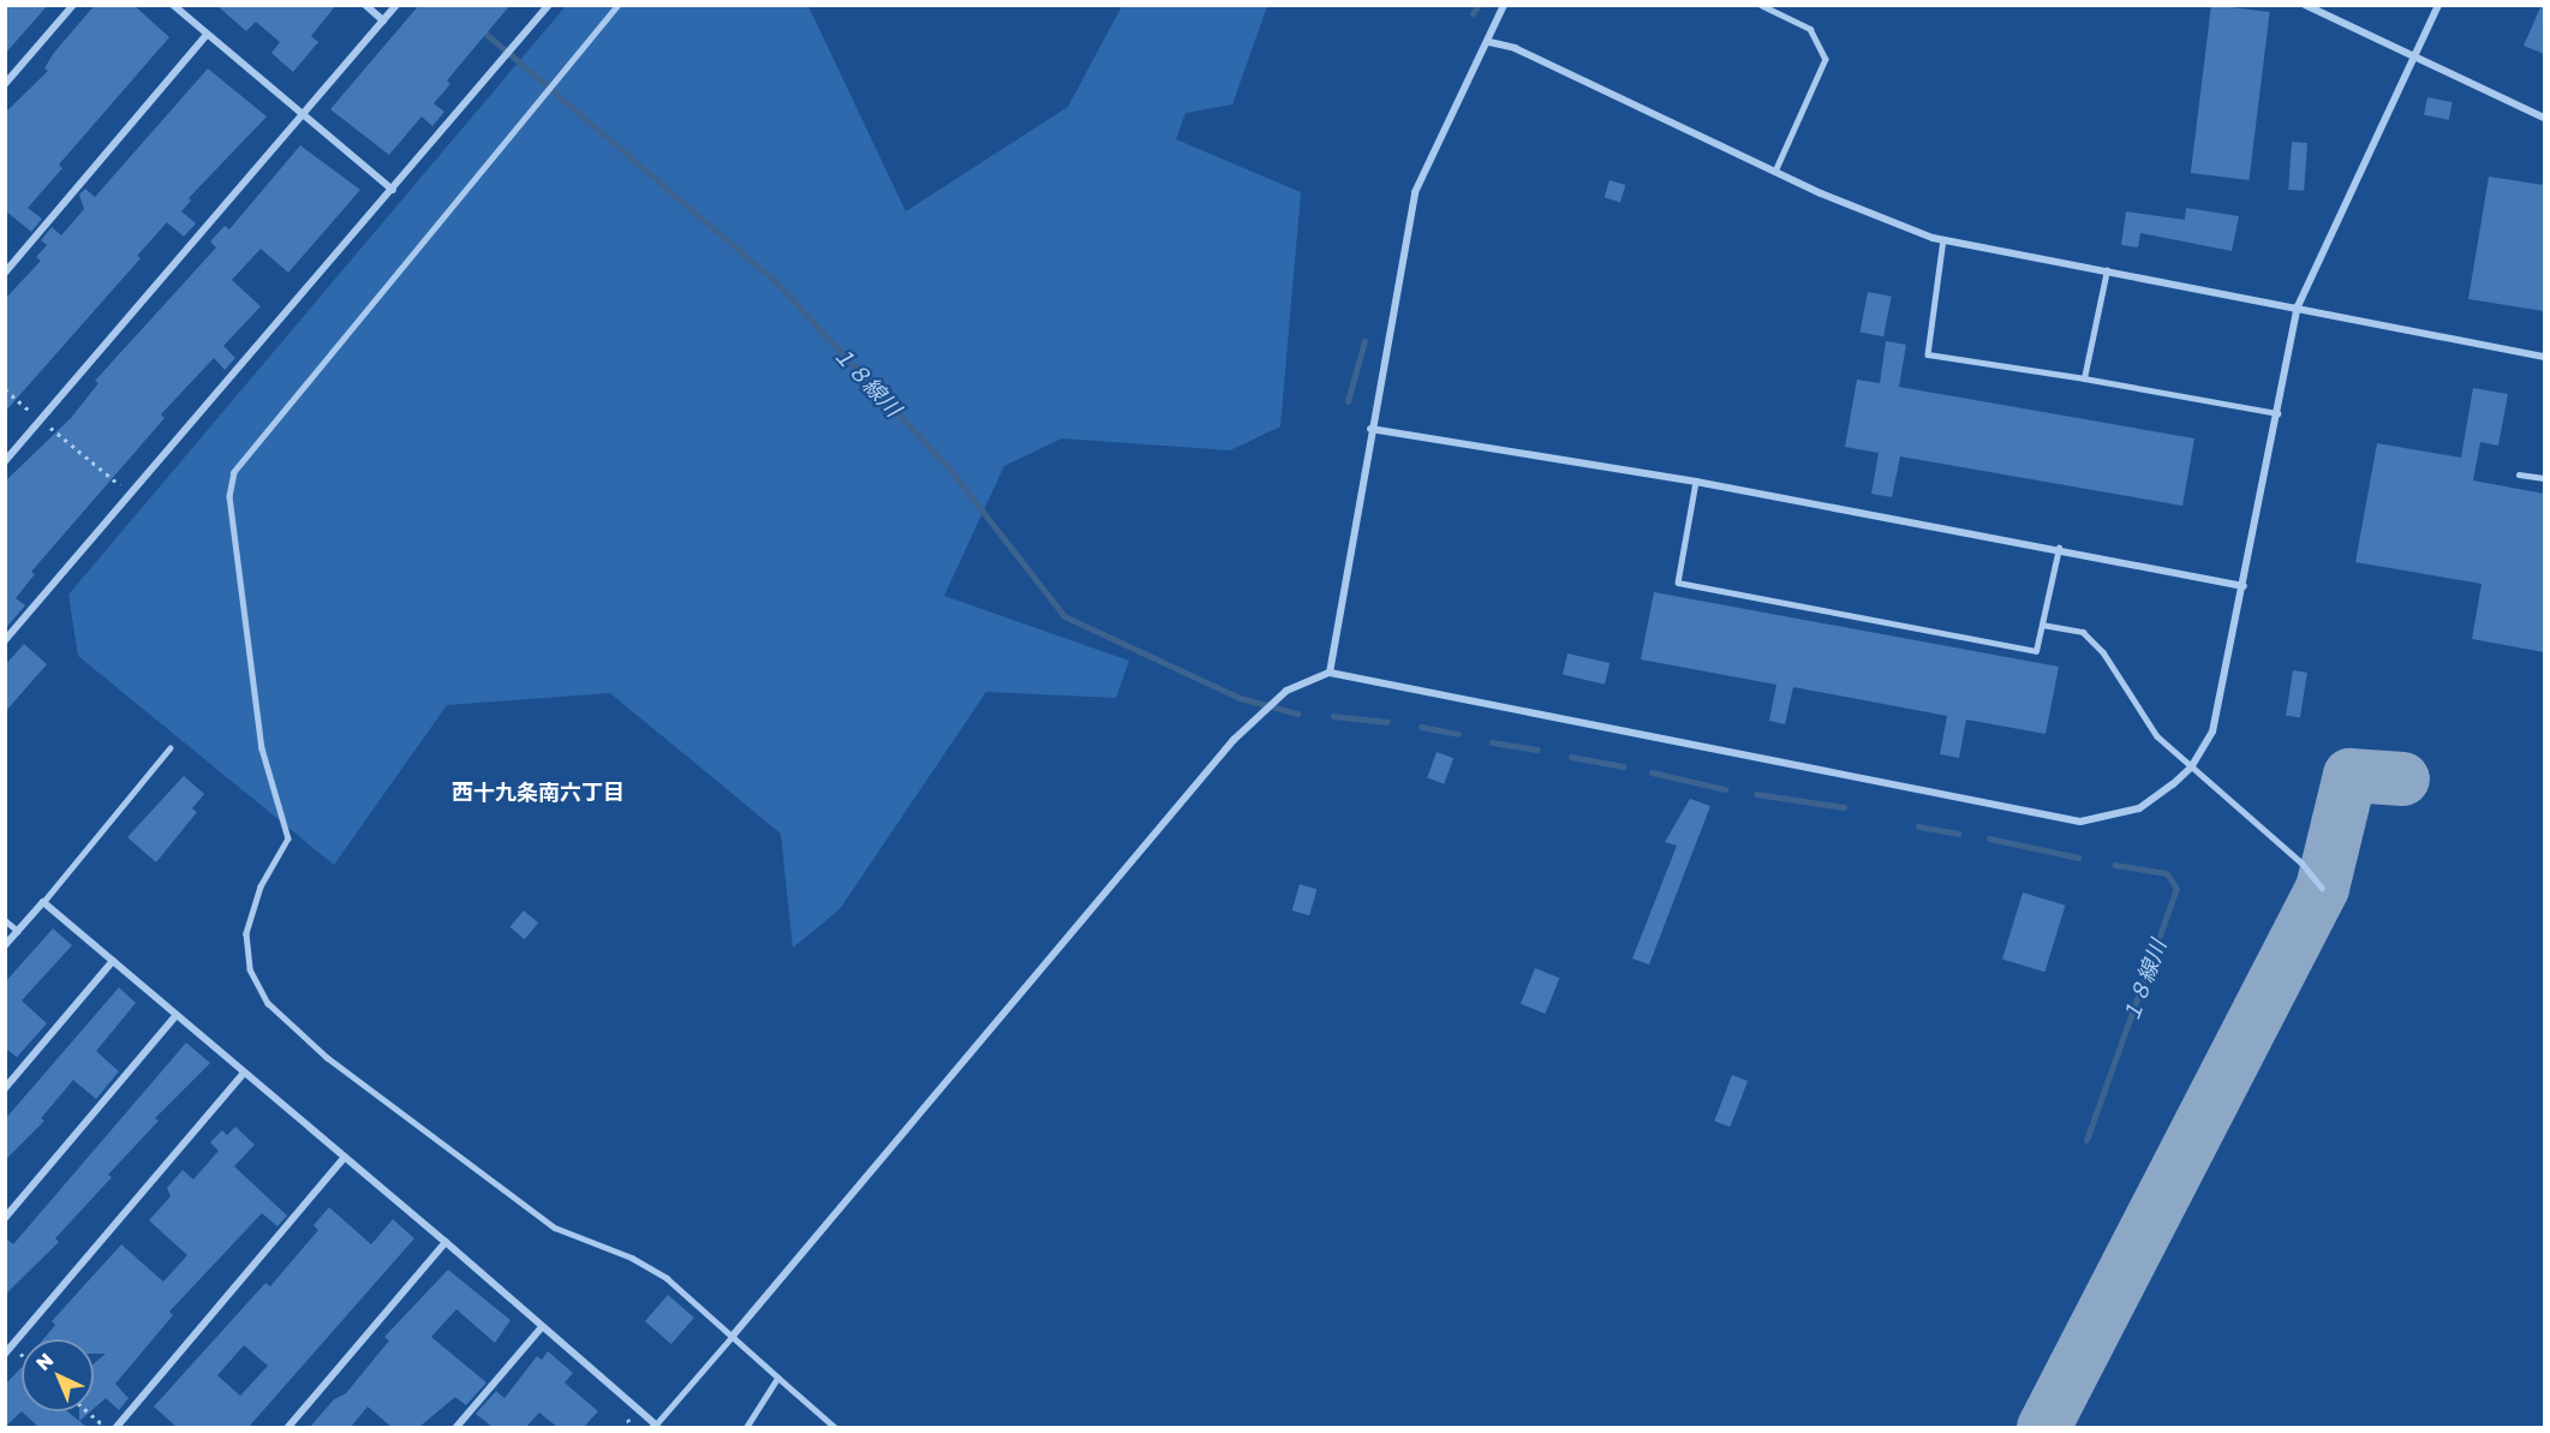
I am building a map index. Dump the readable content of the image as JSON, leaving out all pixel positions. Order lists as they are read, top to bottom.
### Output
{
  "districts": ["西十九条南六丁目"],
  "water": ["１８線川"],
  "north": "top left"
}
